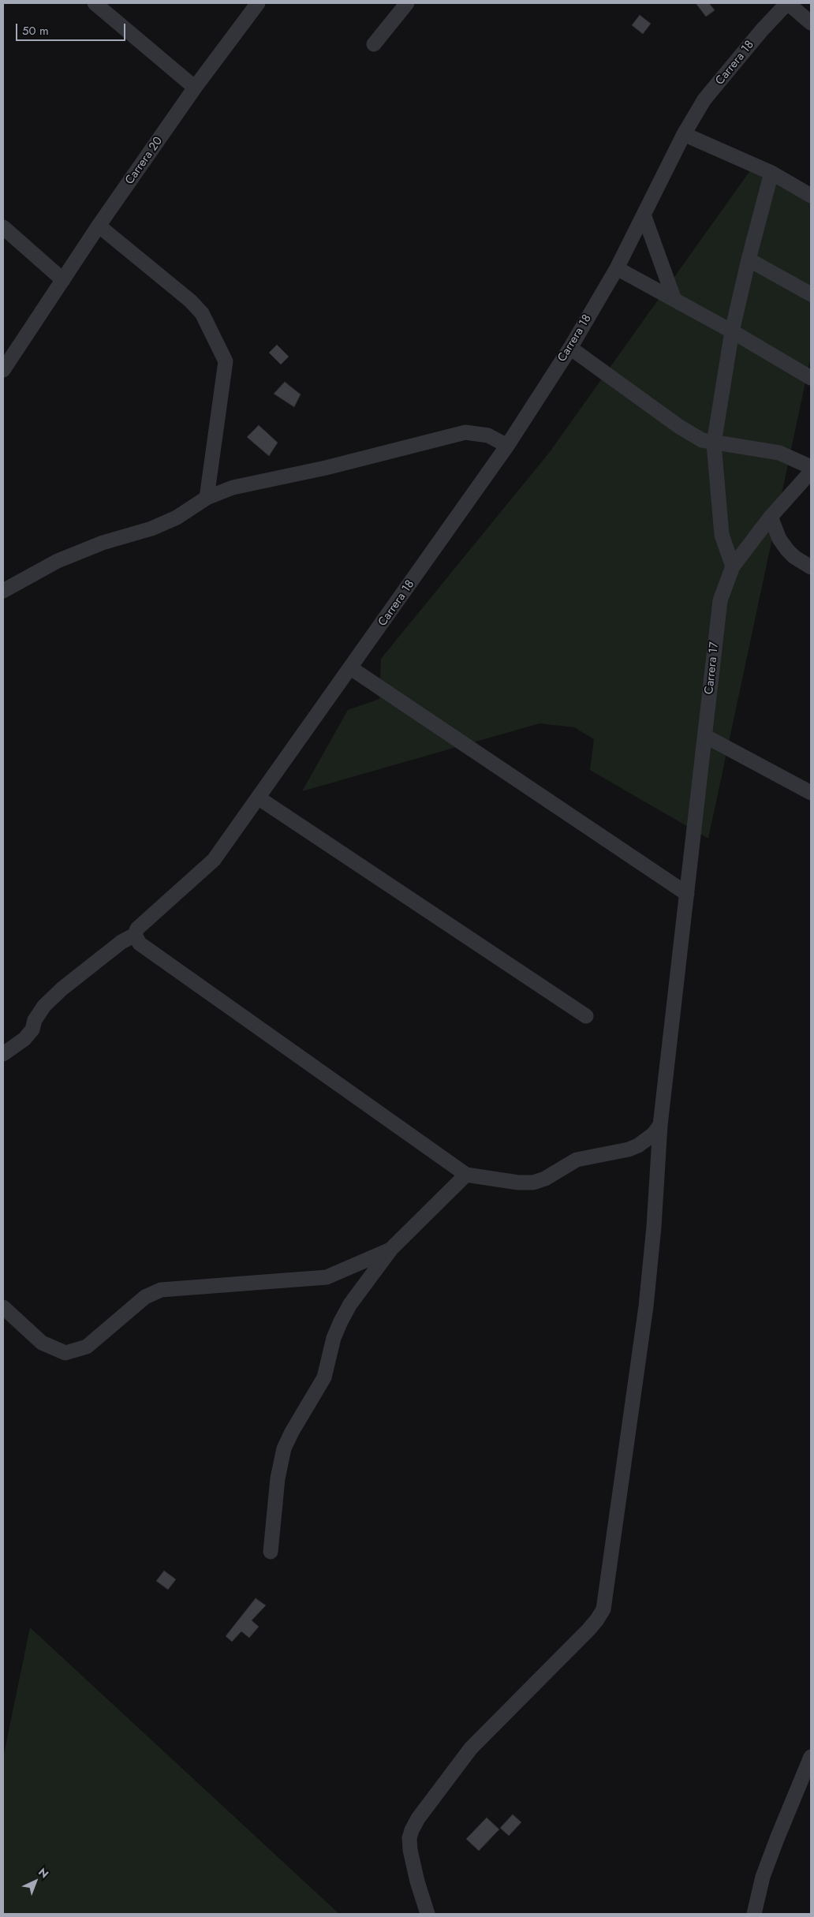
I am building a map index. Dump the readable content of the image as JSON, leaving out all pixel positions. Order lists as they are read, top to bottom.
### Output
{
  "streets": {
    "street": ["Carrera 18", "Carrera 20", "Carrera 17"]
  },
  "scale_bar": "50 m",
  "north": "top right"
}
